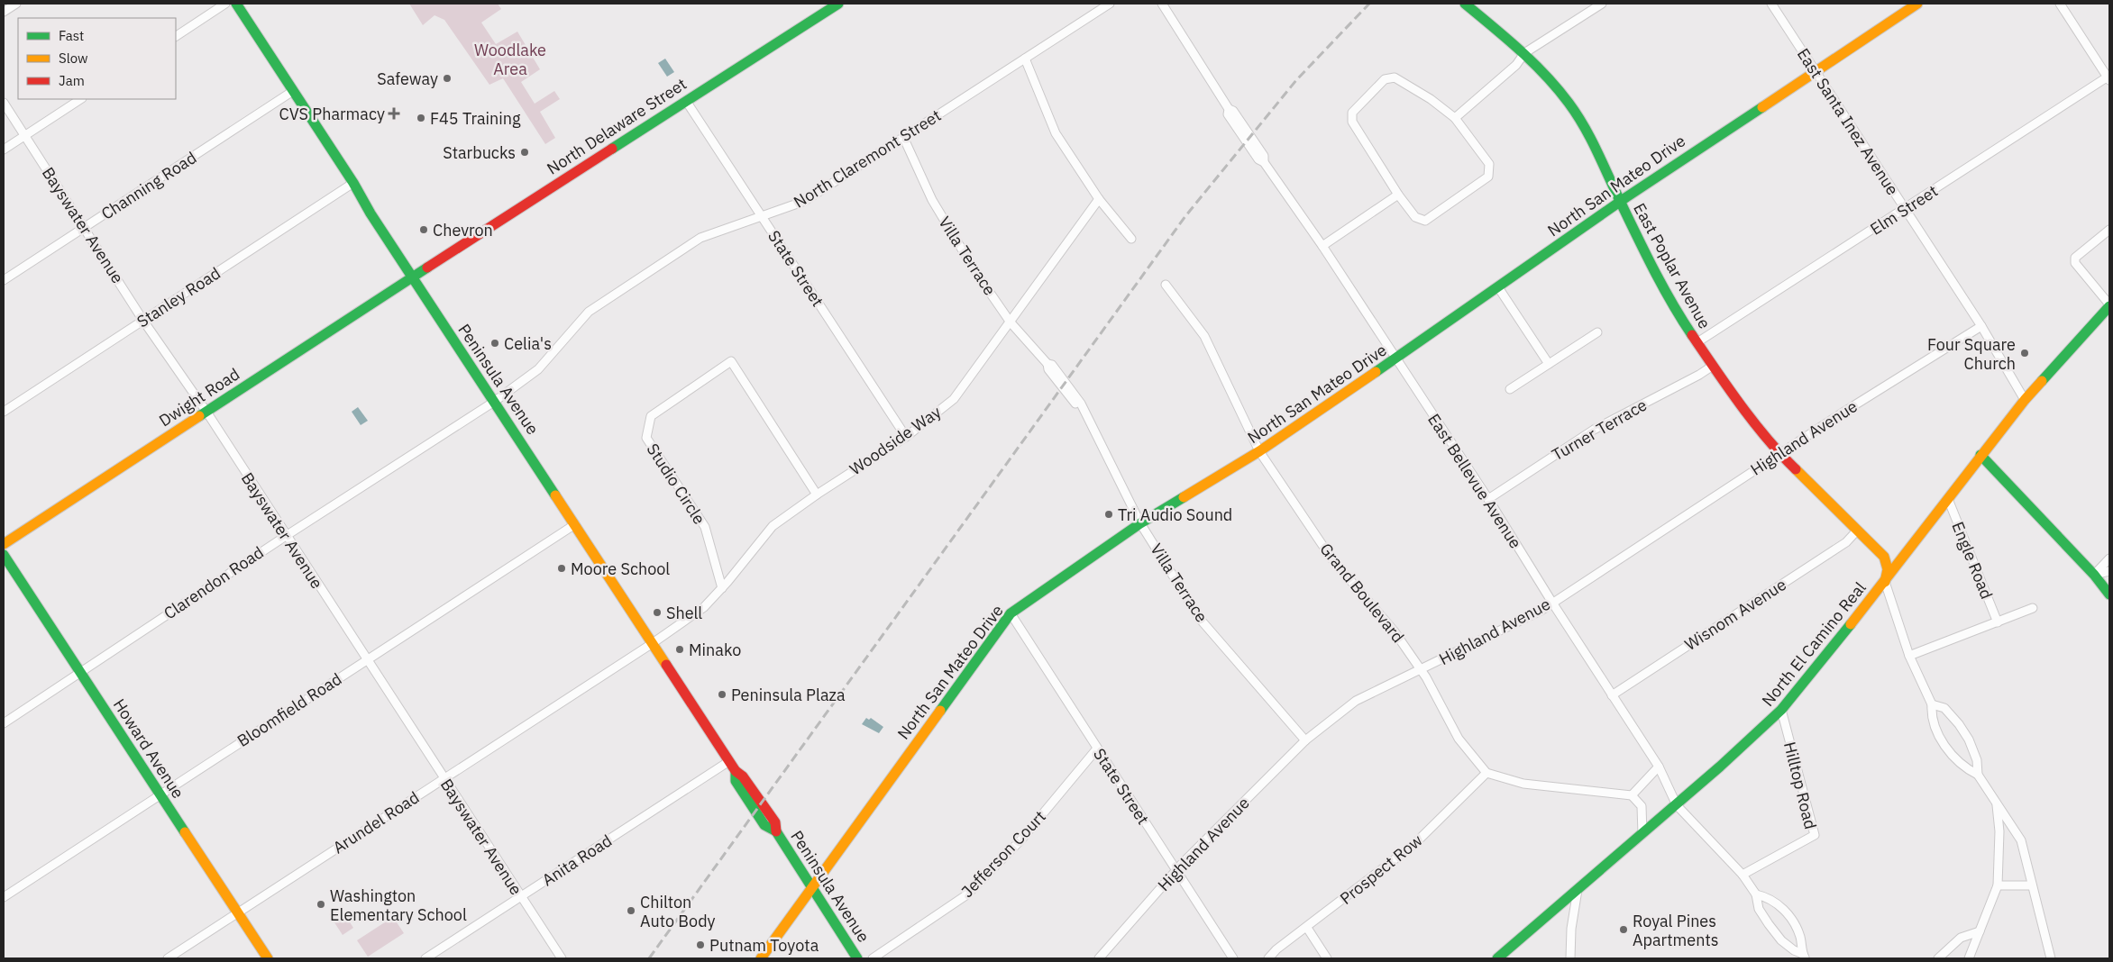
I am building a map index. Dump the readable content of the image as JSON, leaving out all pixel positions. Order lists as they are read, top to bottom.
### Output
{
  "streets": {
    "main road": [
      "North Delaware Street",
      "North San Mateo Drive",
      "East Poplar Avenue",
      "Peninsula Avenue",
      "Dwight Road",
      "North El Camino Real",
      "Howard Avenue"
    ],
    "street": [
      "East Santa Inez Avenue",
      "North Claremont Street",
      "Channing Road",
      "Elm Street",
      "Bayswater Avenue",
      "Villa Terrace",
      "State Street",
      "Stanley Road",
      "Turner Terrace",
      "Highland Avenue",
      "Woodside Way",
      "East Bellevue Avenue",
      "Studio Circle",
      "Engle Road",
      "Clarendon Road",
      "Grand Boulevard",
      "Wisnom Avenue",
      "Bloomfield Road",
      "Hilltop Road",
      "Arundel Road",
      "Jefferson Court",
      "Anita Road",
      "Prospect Row"
    ]
  },
  "crossings": [
    ["East Santa Inez Avenue", "North San Mateo Drive"],
    ["East Santa Inez Avenue", "Elm Street"],
    ["East Santa Inez Avenue", "Highland Avenue"],
    ["East Santa Inez Avenue", "North El Camino Real"],
    ["North Delaware Street", "State Street"],
    ["North Delaware Street", "Peninsula Avenue"],
    ["North Delaware Street", "Dwight Road"],
    ["North Claremont Street", "Villa Terrace"],
    ["North Claremont Street", "State Street"],
    ["North Claremont Street", "Peninsula Avenue"],
    ["North Claremont Street", "Clarendon Road"],
    ["Channing Road", "Bayswater Avenue"],
    ["Channing Road", "Peninsula Avenue"],
    ["North San Mateo Drive", "Villa Terrace"],
    ["North San Mateo Drive", "East Poplar Avenue"],
    ["North San Mateo Drive", "State Street"],
    ["North San Mateo Drive", "Peninsula Avenue"],
    ["North San Mateo Drive", "East Bellevue Avenue"],
    ["North San Mateo Drive", "Grand Boulevard"],
    ["Elm Street", "East Poplar Avenue"],
    ["Bayswater Avenue", "Stanley Road"],
    ["Bayswater Avenue", "Dwight Road"],
    ["Bayswater Avenue", "Clarendon Road"],
    ["Bayswater Avenue", "Bloomfield Road"],
    ["Bayswater Avenue", "Arundel Road"],
    ["Bayswater Avenue", "Anita Road"],
    ["Villa Terrace", "Highland Avenue"],
    ["Villa Terrace", "Woodside Way"],
    ["East Poplar Avenue", "Turner Terrace"],
    ["East Poplar Avenue", "Highland Avenue"],
    ["East Poplar Avenue", "Wisnom Avenue"],
    ["East Poplar Avenue", "North El Camino Real"],
    ["State Street", "Highland Avenue"],
    ["State Street", "Woodside Way"],
    ["State Street", "Jefferson Court"],
    ["Stanley Road", "Peninsula Avenue"],
    ["Peninsula Avenue", "Dwight Road"],
    ["Peninsula Avenue", "Woodside Way"],
    ["Peninsula Avenue", "Clarendon Road"],
    ["Peninsula Avenue", "Bloomfield Road"],
    ["Peninsula Avenue", "Arundel Road"],
    ["Peninsula Avenue", "Anita Road"],
    ["Turner Terrace", "East Bellevue Avenue"],
    ["Highland Avenue", "East Bellevue Avenue"],
    ["Highland Avenue", "Grand Boulevard"],
    ["Woodside Way", "Studio Circle"],
    ["Woodside Way", "Arundel Road"],
    ["East Bellevue Avenue", "Wisnom Avenue"],
    ["East Bellevue Avenue", "North El Camino Real"],
    ["East Bellevue Avenue", "Hilltop Road"],
    ["Engle Road", "North El Camino Real"],
    ["Clarendon Road", "Howard Avenue"],
    ["Grand Boulevard", "Prospect Row"],
    ["North El Camino Real", "Hilltop Road"],
    ["Bloomfield Road", "Howard Avenue"],
    ["Howard Avenue", "Arundel Road"]
  ],
  "parks": ["Woodlake Area"],
  "places": {
    "other": [
      "Safeway",
      "F45 Training",
      "Starbucks",
      "Chevron",
      "Celia's",
      "Four Square Church",
      "Tri Audio Sound",
      "Moore School",
      "Shell",
      "Minako",
      "Peninsula Plaza",
      "Washington Elementary School",
      "Chilton Auto Body",
      "Royal Pines Apartments",
      "Putnam Toyota"
    ],
    "health": ["CVS Pharmacy"]
  },
  "legend": ["Fast", "Slow", "Jam"]
}
